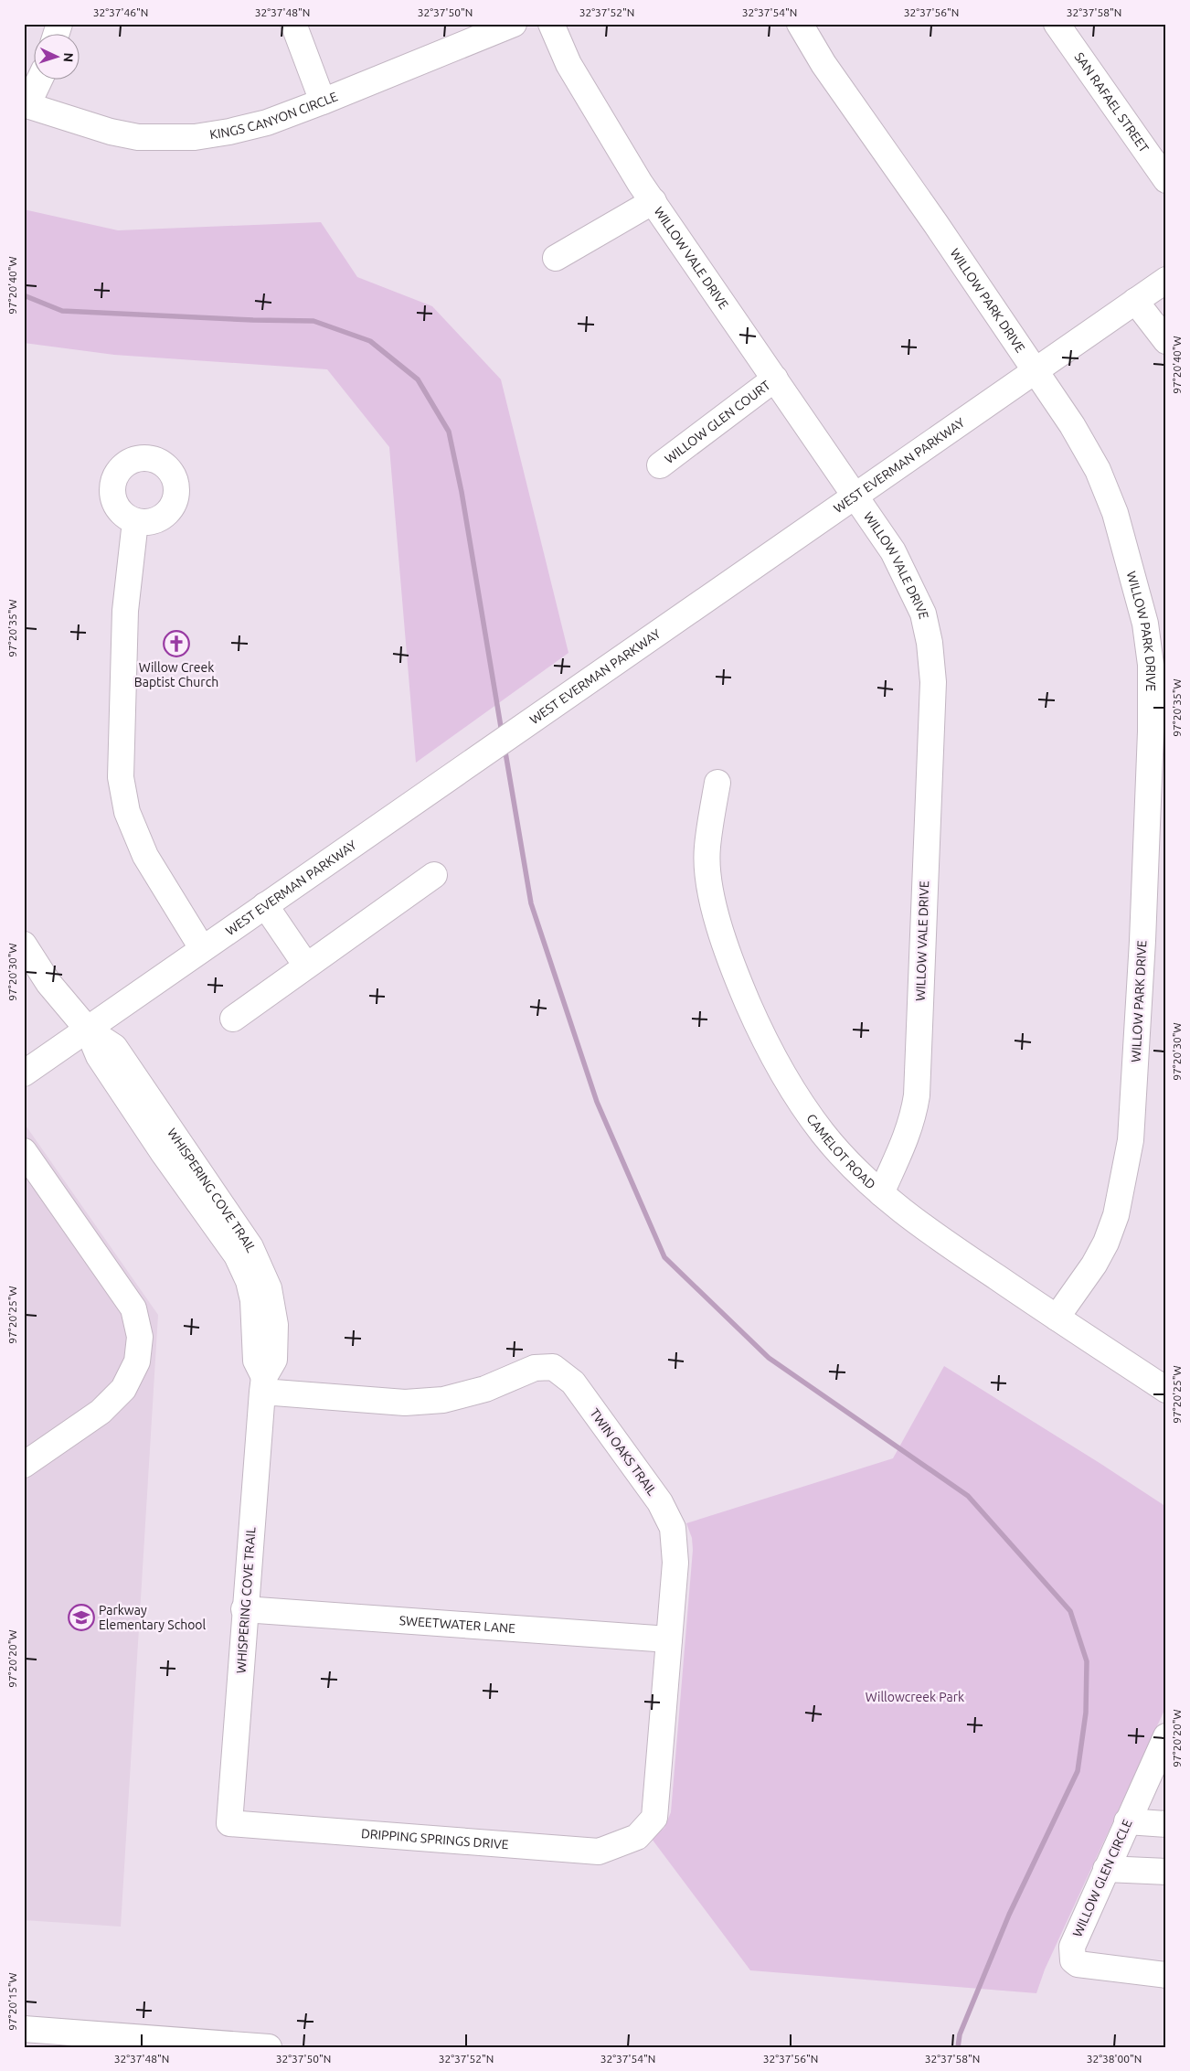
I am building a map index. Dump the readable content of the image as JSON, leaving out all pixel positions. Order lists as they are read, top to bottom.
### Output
{
  "streets": {
    "street": [
      "SAN RAFAEL STREET",
      "KINGS CANYON CIRCLE",
      "WILLOW VALE DRIVE",
      "WILLOW PARK DRIVE",
      "WILLOW GLEN COURT",
      "WEST EVERMAN PARKWAY",
      "CAMELOT ROAD",
      "WHISPERING COVE TRAIL",
      "TWIN OAKS TRAIL",
      "SWEETWATER LANE",
      "DRIPPING SPRINGS DRIVE",
      "WILLOW GLEN CIRCLE"
    ]
  },
  "crossings": [
    ["WILLOW VALE DRIVE", "WILLOW GLEN COURT"],
    ["WILLOW VALE DRIVE", "WEST EVERMAN PARKWAY"],
    ["WILLOW VALE DRIVE", "CAMELOT ROAD"],
    ["WILLOW PARK DRIVE", "WEST EVERMAN PARKWAY"],
    ["WILLOW PARK DRIVE", "CAMELOT ROAD"],
    ["WEST EVERMAN PARKWAY", "WHISPERING COVE TRAIL"],
    ["WHISPERING COVE TRAIL", "TWIN OAKS TRAIL"],
    ["WHISPERING COVE TRAIL", "SWEETWATER LANE"],
    ["WHISPERING COVE TRAIL", "DRIPPING SPRINGS DRIVE"],
    ["TWIN OAKS TRAIL", "SWEETWATER LANE"],
    ["TWIN OAKS TRAIL", "DRIPPING SPRINGS DRIVE"]
  ],
  "parks": ["Willowcreek Park"],
  "places": {
    "church": ["Willow Creek Baptist Church"],
    "school or university": ["Parkway Elementary School"]
  },
  "north": "right",
  "coordinates": [
    "32°37'46\"N",
    "32°37'48\"N",
    "32°37'50\"N",
    "32°37'52\"N",
    "32°37'54\"N",
    "32°37'56\"N",
    "32°37'58\"N",
    "97°20'40\"W",
    "97°20'35\"W",
    "97°20'30\"W",
    "97°20'25\"W",
    "97°20'20\"W",
    "97°20'15\"W",
    "32°38'00\"N"
  ]
}
